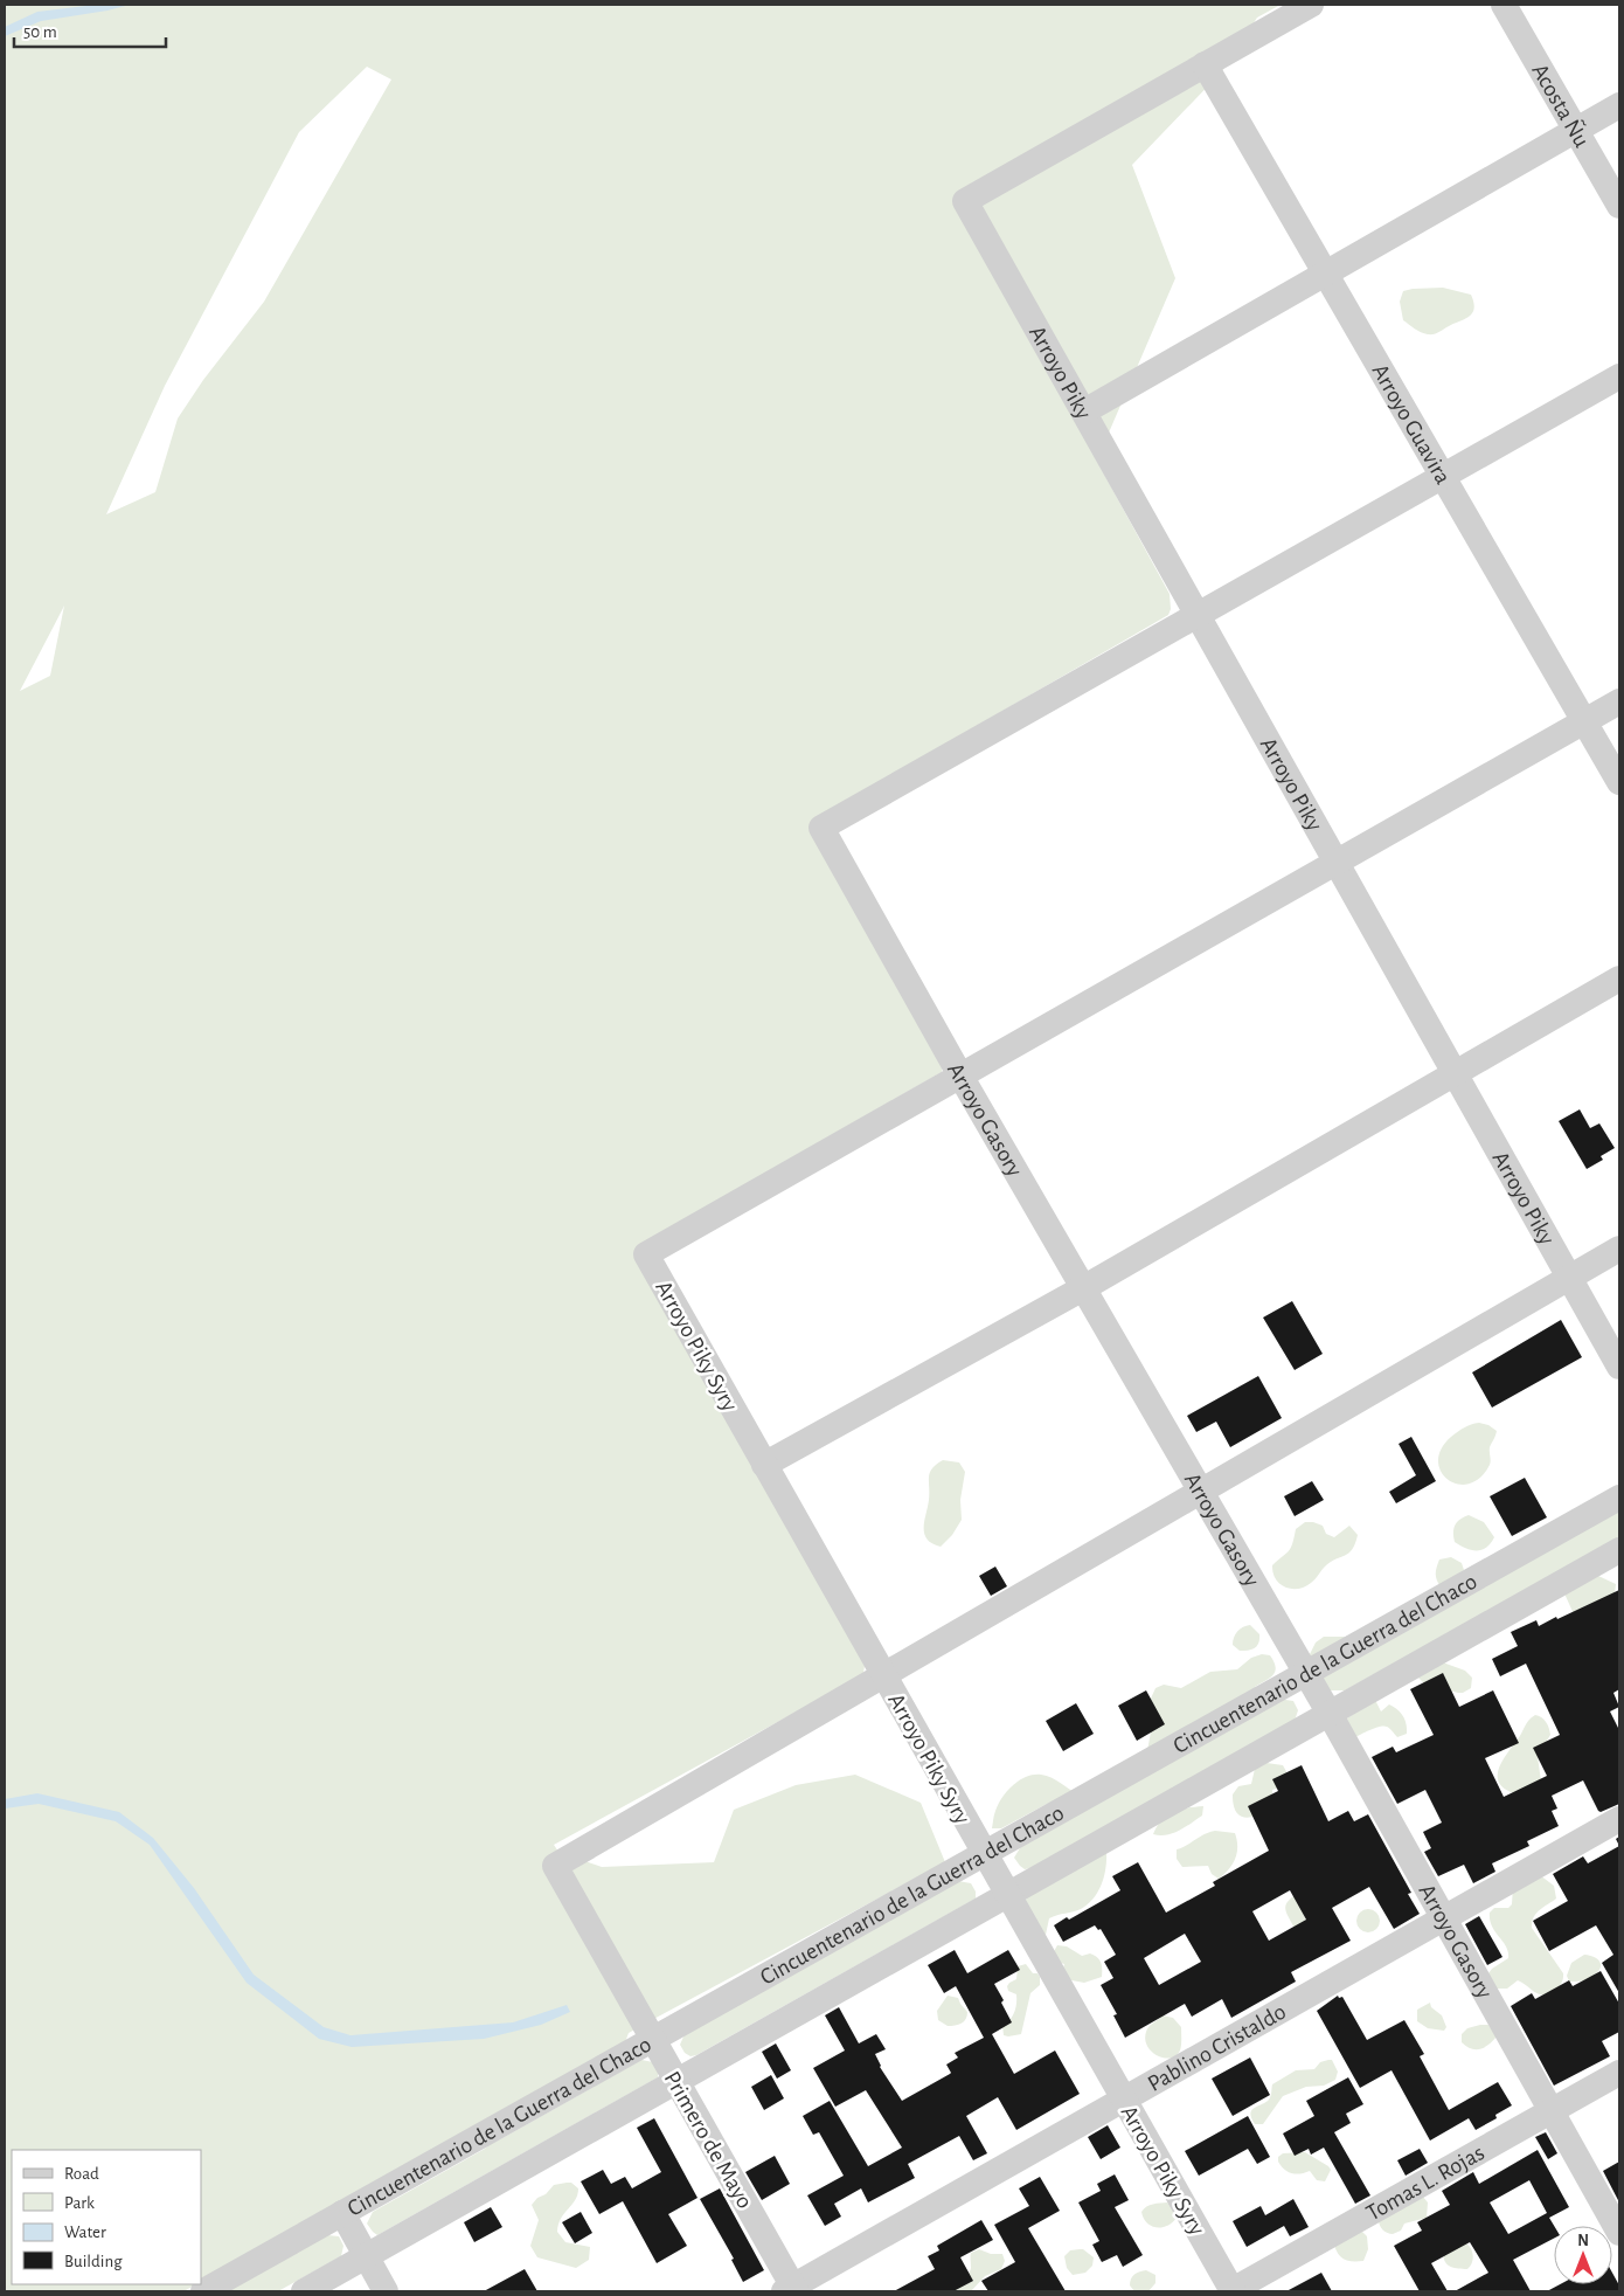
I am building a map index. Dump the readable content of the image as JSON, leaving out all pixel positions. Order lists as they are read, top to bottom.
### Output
{
  "streets": {
    "street": [
      "Acosta Ñu",
      "Arroyo Piky",
      "Arroyo Guavira",
      "Arroyo Gasory",
      "Arroyo Piky Syry",
      "Cincuentenario de la Guerra del Chaco",
      "Pablino Cristaldo",
      "Primero de Mayo",
      "Tomas L. Rojas"
    ]
  },
  "crossings": [
    ["Arroyo Piky", "Arroyo Guavira"],
    ["Arroyo Piky", "Arroyo Gasory"],
    ["Arroyo Gasory", "Arroyo Piky Syry"],
    ["Arroyo Gasory", "Cincuentenario de la Guerra del Chaco"],
    ["Arroyo Gasory", "Pablino Cristaldo"],
    ["Arroyo Gasory", "Tomas L. Rojas"],
    ["Arroyo Piky Syry", "Cincuentenario de la Guerra del Chaco"],
    ["Arroyo Piky Syry", "Pablino Cristaldo"],
    ["Arroyo Piky Syry", "Primero de Mayo"],
    ["Arroyo Piky Syry", "Tomas L. Rojas"],
    ["Cincuentenario de la Guerra del Chaco", "Primero de Mayo"],
    ["Pablino Cristaldo", "Primero de Mayo"]
  ],
  "legend": [
    "Road",
    "Park",
    "Water",
    "Building"
  ],
  "scale_bar": "50 m",
  "north": "top"
}
